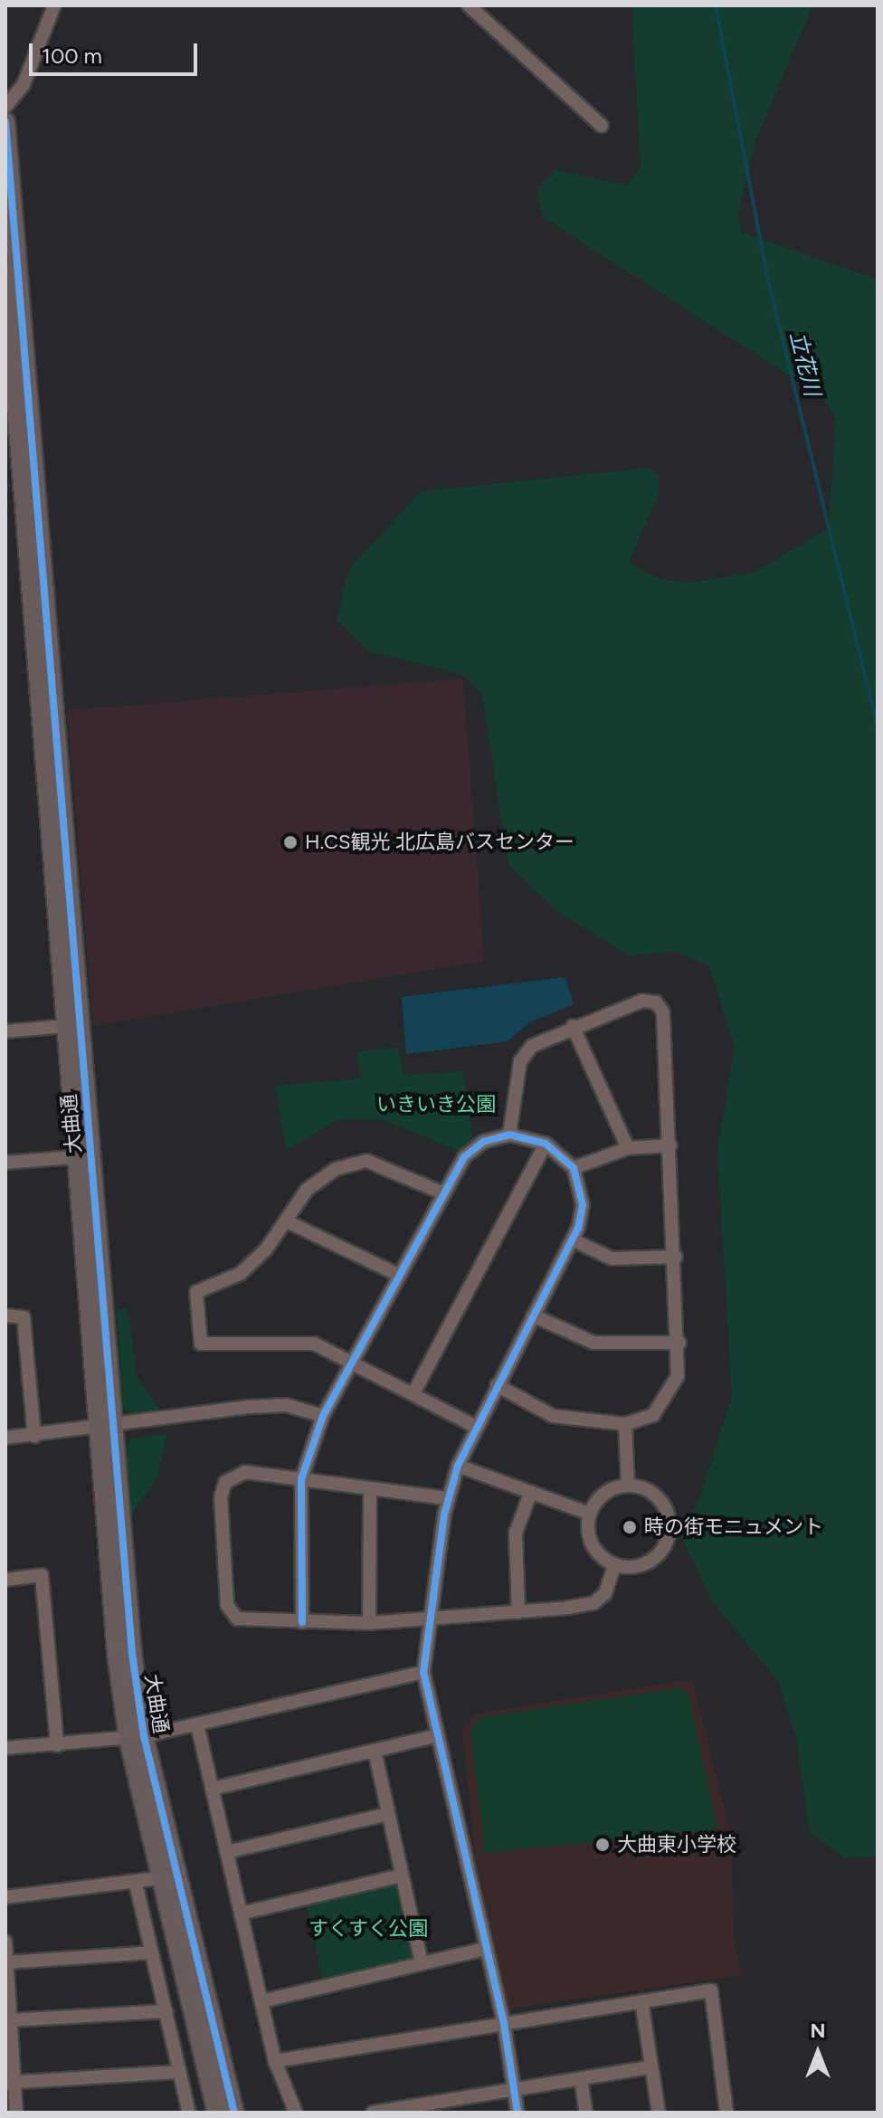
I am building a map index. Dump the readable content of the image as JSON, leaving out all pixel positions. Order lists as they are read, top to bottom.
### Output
{
  "streets": {
    "street": ["大曲通"]
  },
  "water": ["立花川"],
  "parks": ["いきいき公園", "すくすく公園"],
  "places": ["H.CS観光 北広島バスセンター", "時の街モニュメント", "大曲東小学校"],
  "scale_bar": "100 m",
  "north": "top"
}
